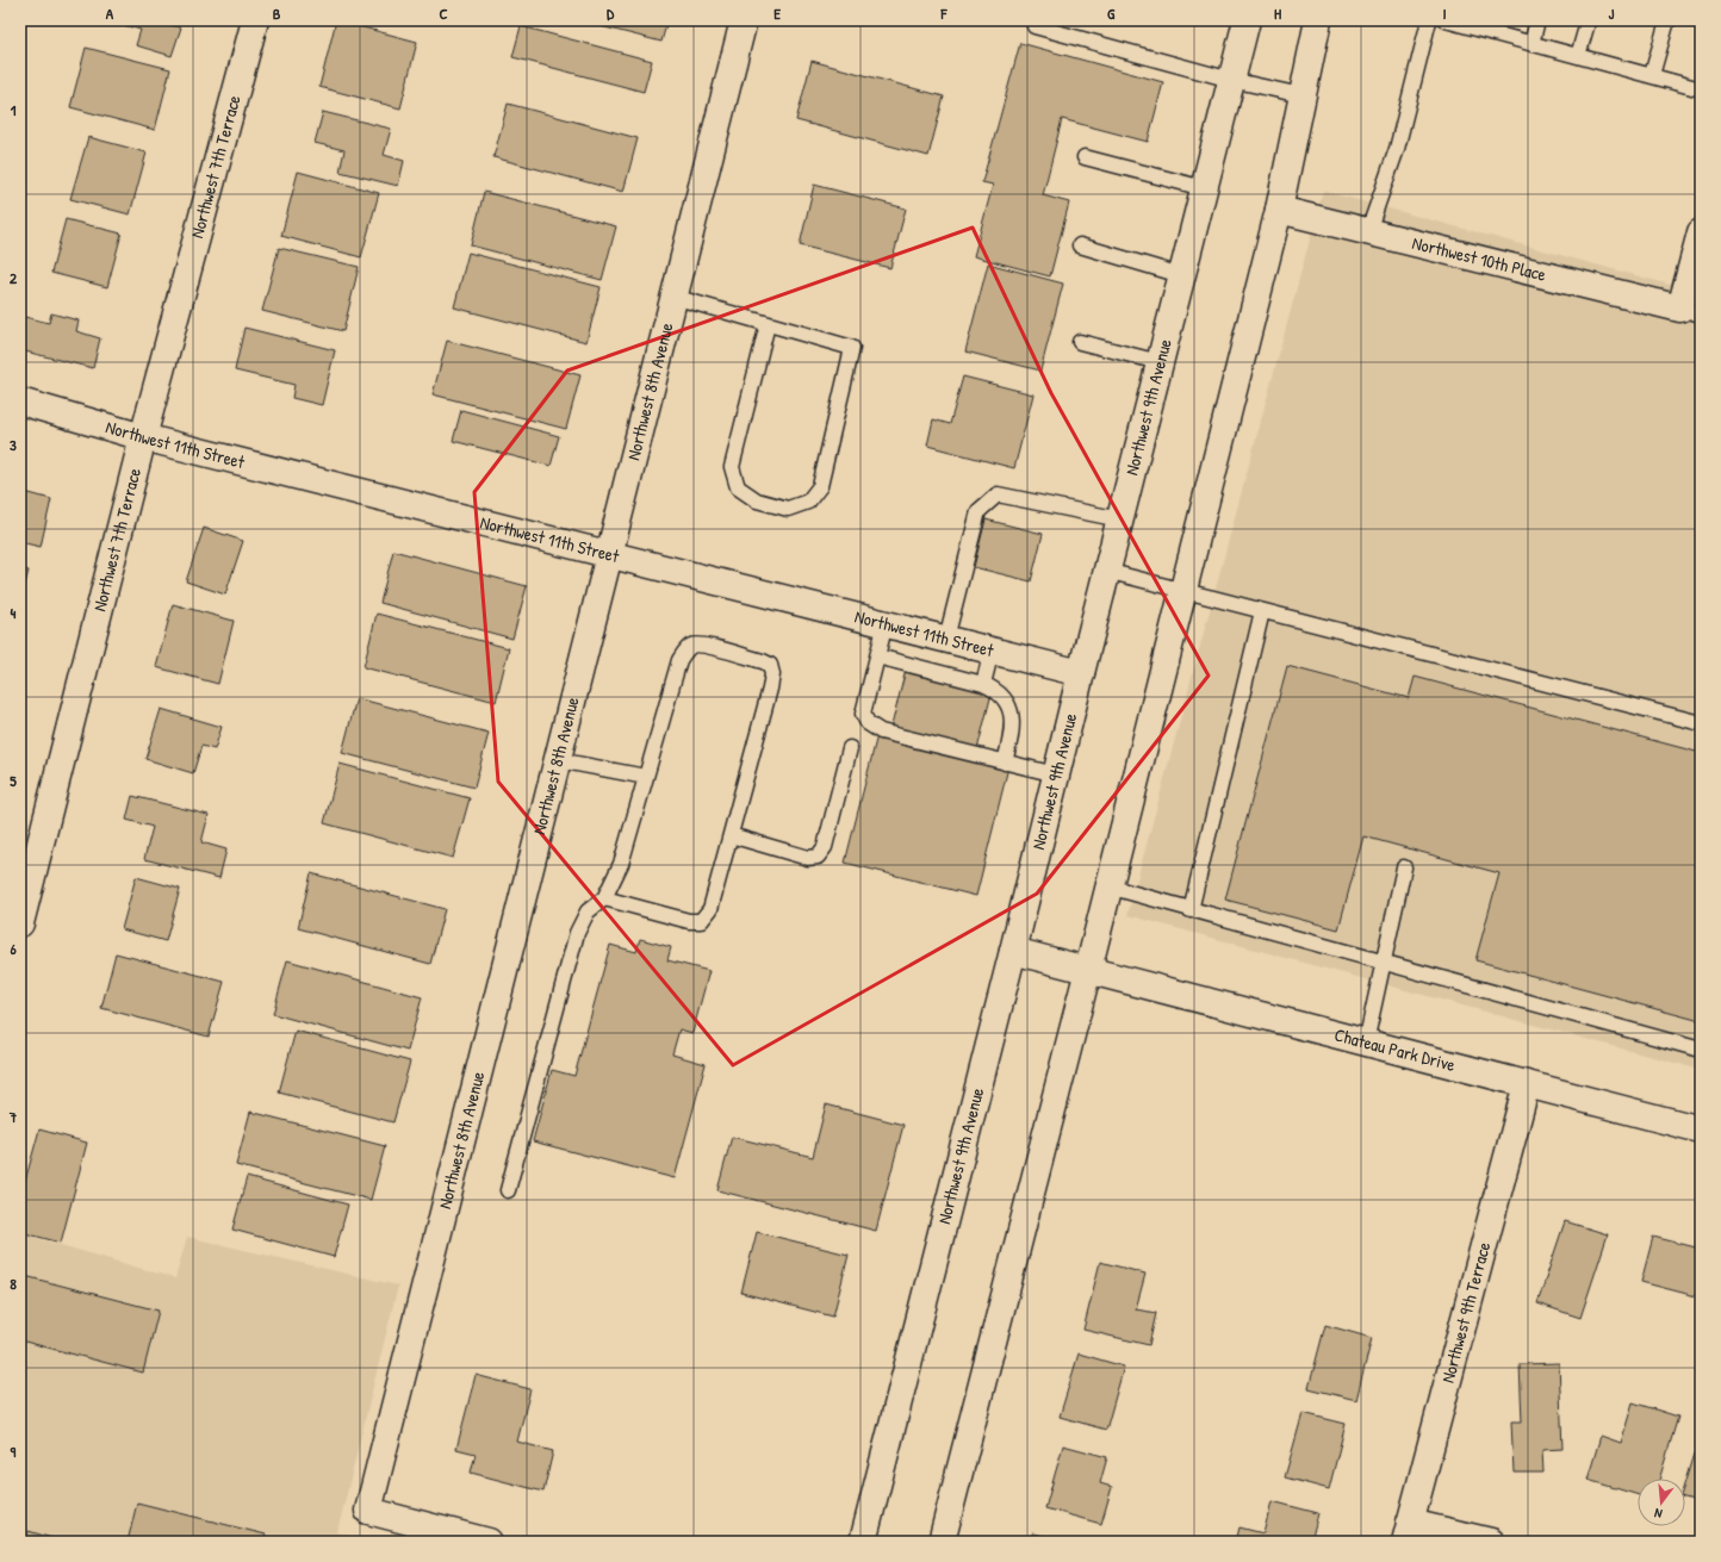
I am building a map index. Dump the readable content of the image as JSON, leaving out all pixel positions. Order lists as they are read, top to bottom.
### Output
{
  "streets": {
    "street": [
      "Northwest 7th Terrace",
      "Northwest 10th Place",
      "Northwest 8th Avenue",
      "Northwest 9th Avenue",
      "Northwest 11th Street",
      "Chateau Park Drive",
      "Northwest 9th Terrace"
    ]
  },
  "crossings": [
    ["Northwest 7th Terrace", "Northwest 11th Street"],
    ["Northwest 8th Avenue", "Northwest 11th Street"],
    ["Northwest 9th Avenue", "Northwest 11th Street"],
    ["Northwest 9th Avenue", "Chateau Park Drive"],
    ["Chateau Park Drive", "Northwest 9th Terrace"]
  ],
  "north": "bottom",
  "grid": {
    "columns": [
      "A",
      "B",
      "C",
      "D",
      "E",
      "F",
      "G",
      "H",
      "I",
      "J"
    ],
    "rows": [
      "1",
      "2",
      "3",
      "4",
      "5",
      "6",
      "7",
      "8",
      "9"
    ]
  }
}
